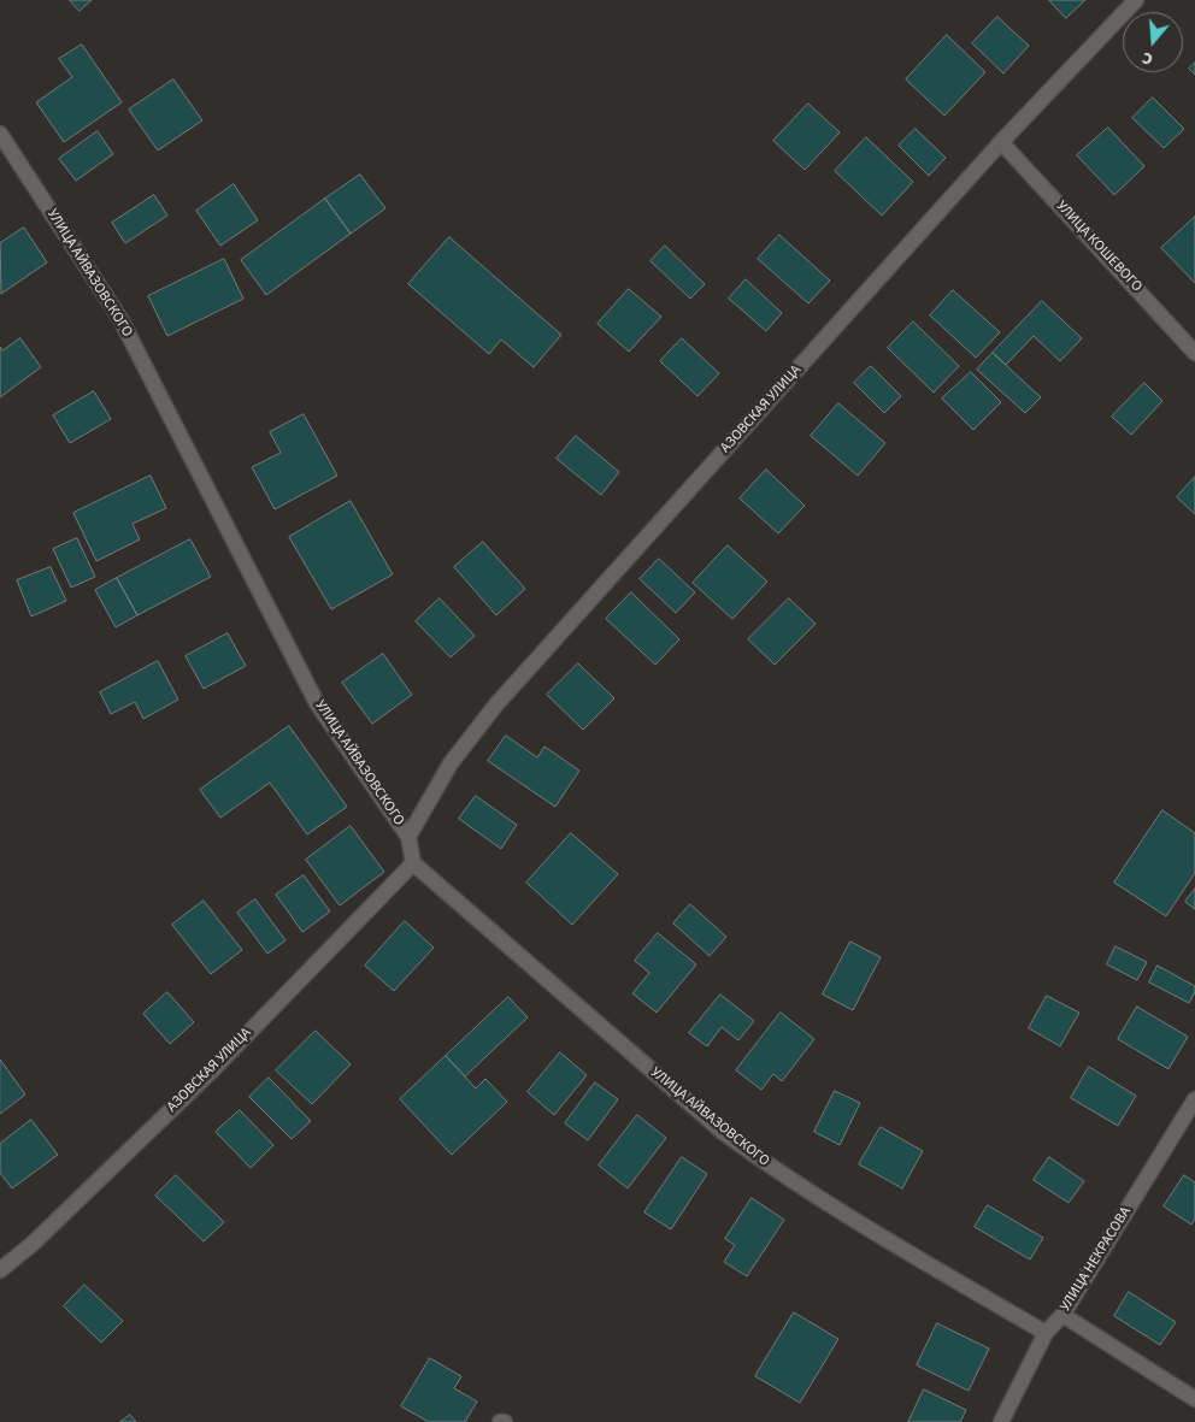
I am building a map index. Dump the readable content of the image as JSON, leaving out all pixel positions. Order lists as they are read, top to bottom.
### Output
{
  "streets": {
    "street": [
      "УЛИЦА КОШЕВОГО",
      "УЛИЦА АЙВАЗОВСКОГО",
      "АЗОВСКАЯ УЛИЦА",
      "УЛИЦА НЕКРАСОВА"
    ]
  },
  "crossings": [
    ["УЛИЦА КОШЕВОГО", "АЗОВСКАЯ УЛИЦА"],
    ["УЛИЦА АЙВАЗОВСКОГО", "АЗОВСКАЯ УЛИЦА"],
    ["УЛИЦА АЙВАЗОВСКОГО", "УЛИЦА НЕКРАСОВА"]
  ],
  "north": "bottom"
}
